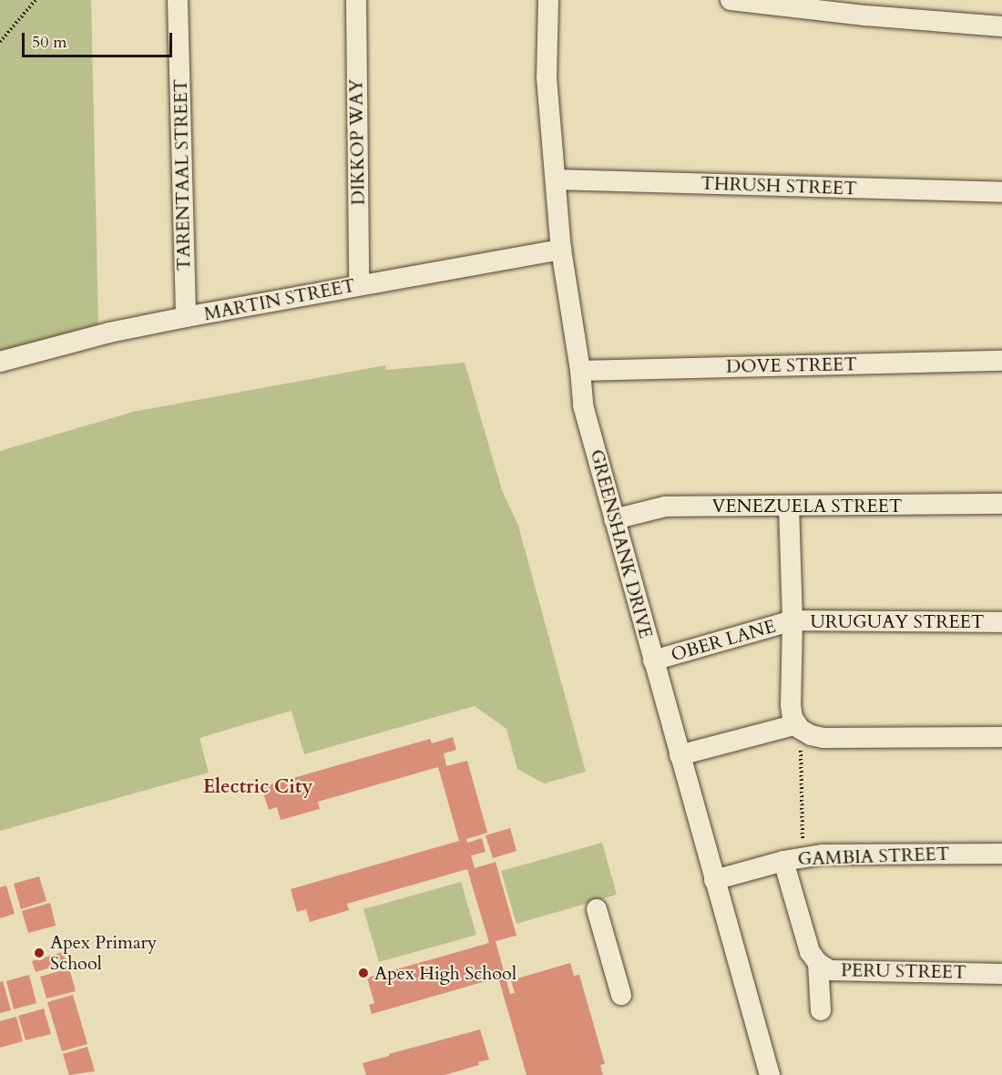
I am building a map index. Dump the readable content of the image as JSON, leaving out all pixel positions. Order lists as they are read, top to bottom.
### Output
{
  "streets": {
    "street": [
      "DIKKOP WAY",
      "TARENTAAL STREET",
      "THRUSH STREET",
      "MARTIN STREET",
      "DOVE STREET",
      "VENEZUELA STREET",
      "GREENSHANK DRIVE",
      "URUGUAY STREET",
      "OBER LANE",
      "GAMBIA STREET",
      "PERU STREET"
    ]
  },
  "crossings": [
    ["DIKKOP WAY", "MARTIN STREET"],
    ["TARENTAAL STREET", "MARTIN STREET"],
    ["THRUSH STREET", "GREENSHANK DRIVE"],
    ["MARTIN STREET", "GREENSHANK DRIVE"],
    ["DOVE STREET", "GREENSHANK DRIVE"],
    ["VENEZUELA STREET", "GREENSHANK DRIVE"],
    ["GREENSHANK DRIVE", "OBER LANE"],
    ["GREENSHANK DRIVE", "GAMBIA STREET"],
    ["URUGUAY STREET", "OBER LANE"],
    ["GAMBIA STREET", "PERU STREET"]
  ],
  "districts": ["Electric City"],
  "places": ["Apex Primary School", "Apex High School"],
  "scale_bar": "50 m"
}
